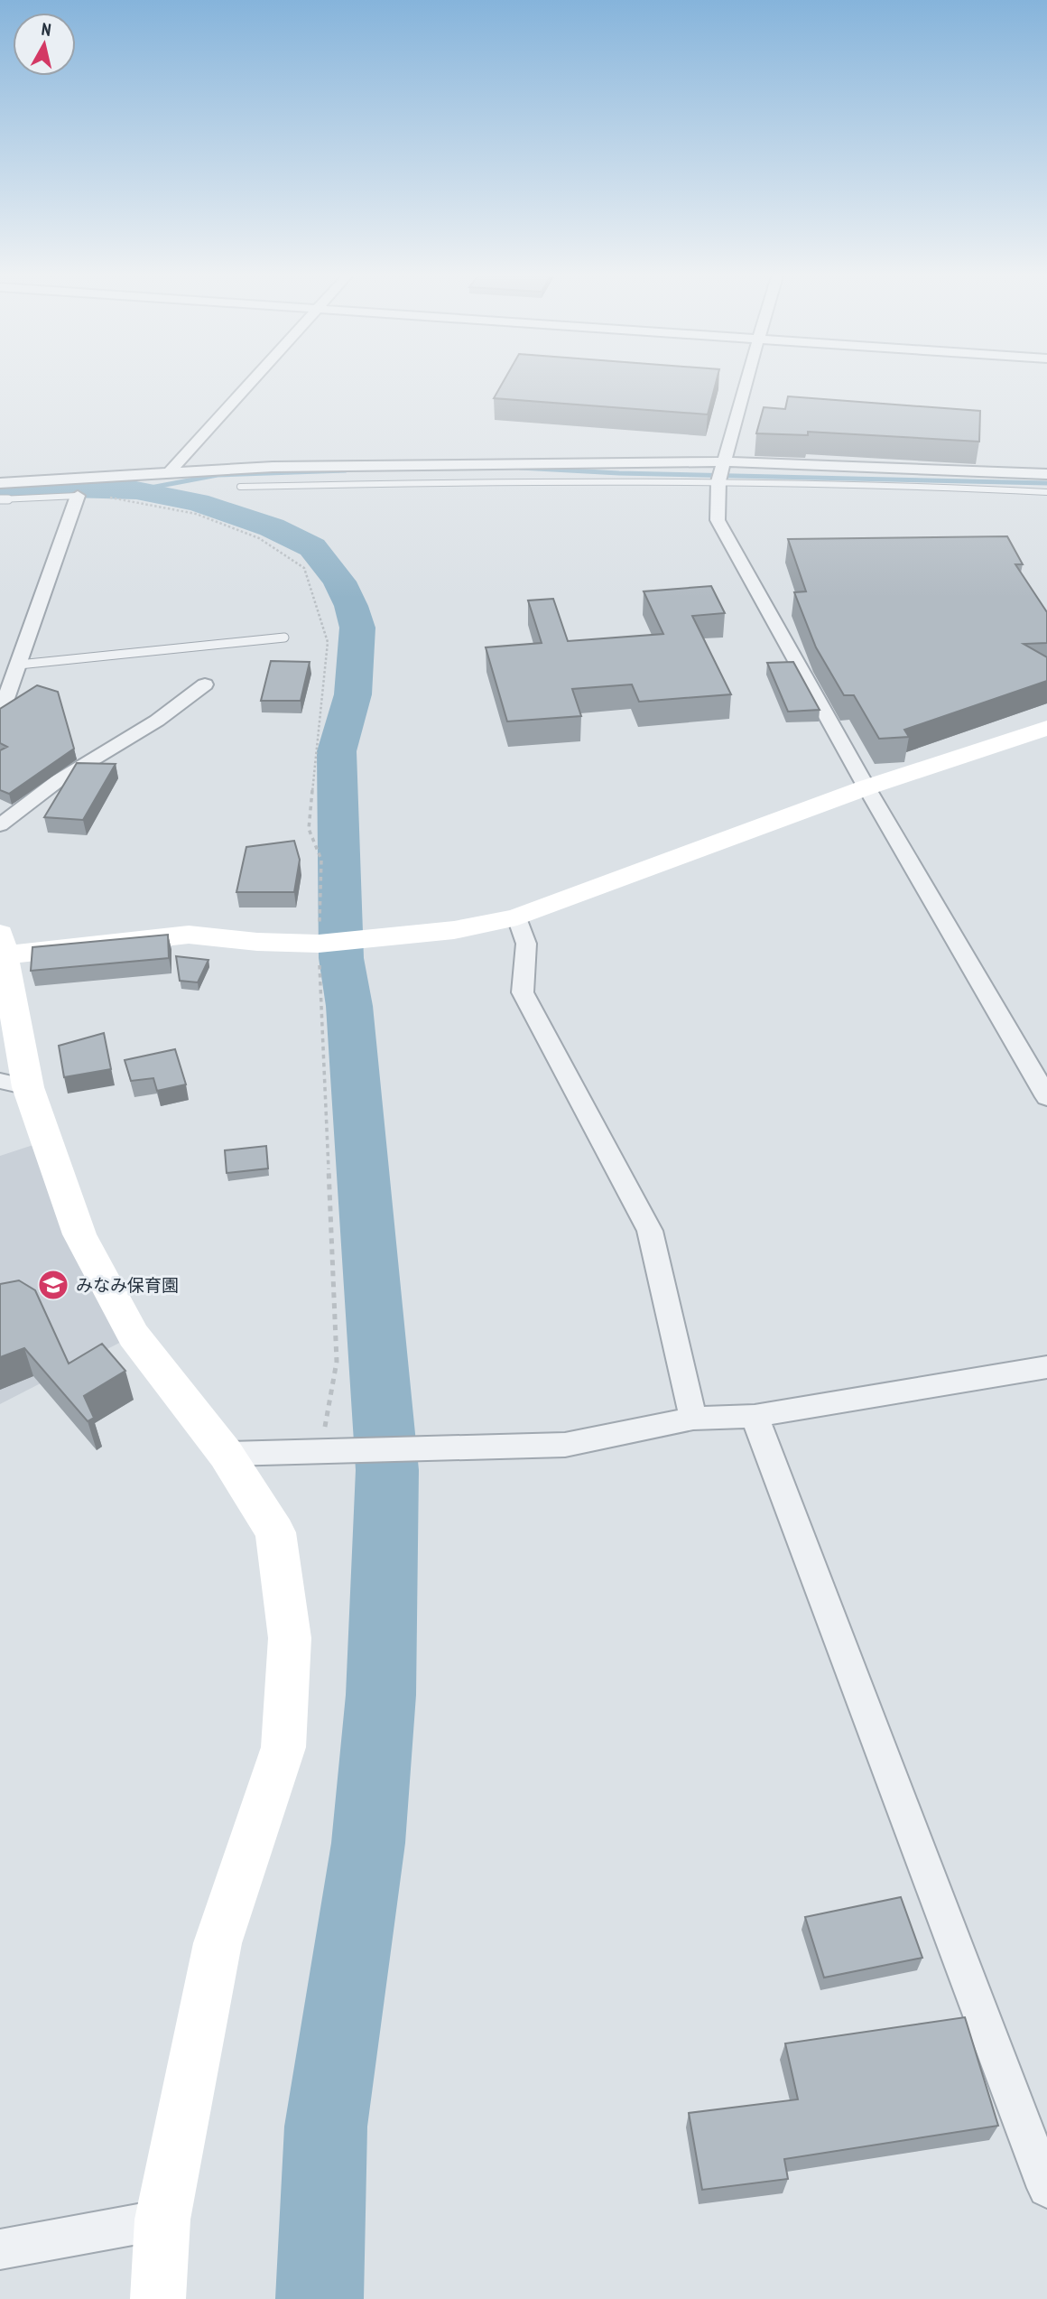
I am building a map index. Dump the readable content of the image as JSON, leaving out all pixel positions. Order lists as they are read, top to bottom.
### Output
{
  "places": {
    "school or university": ["みなみ保育園"]
  },
  "north": "top"
}
